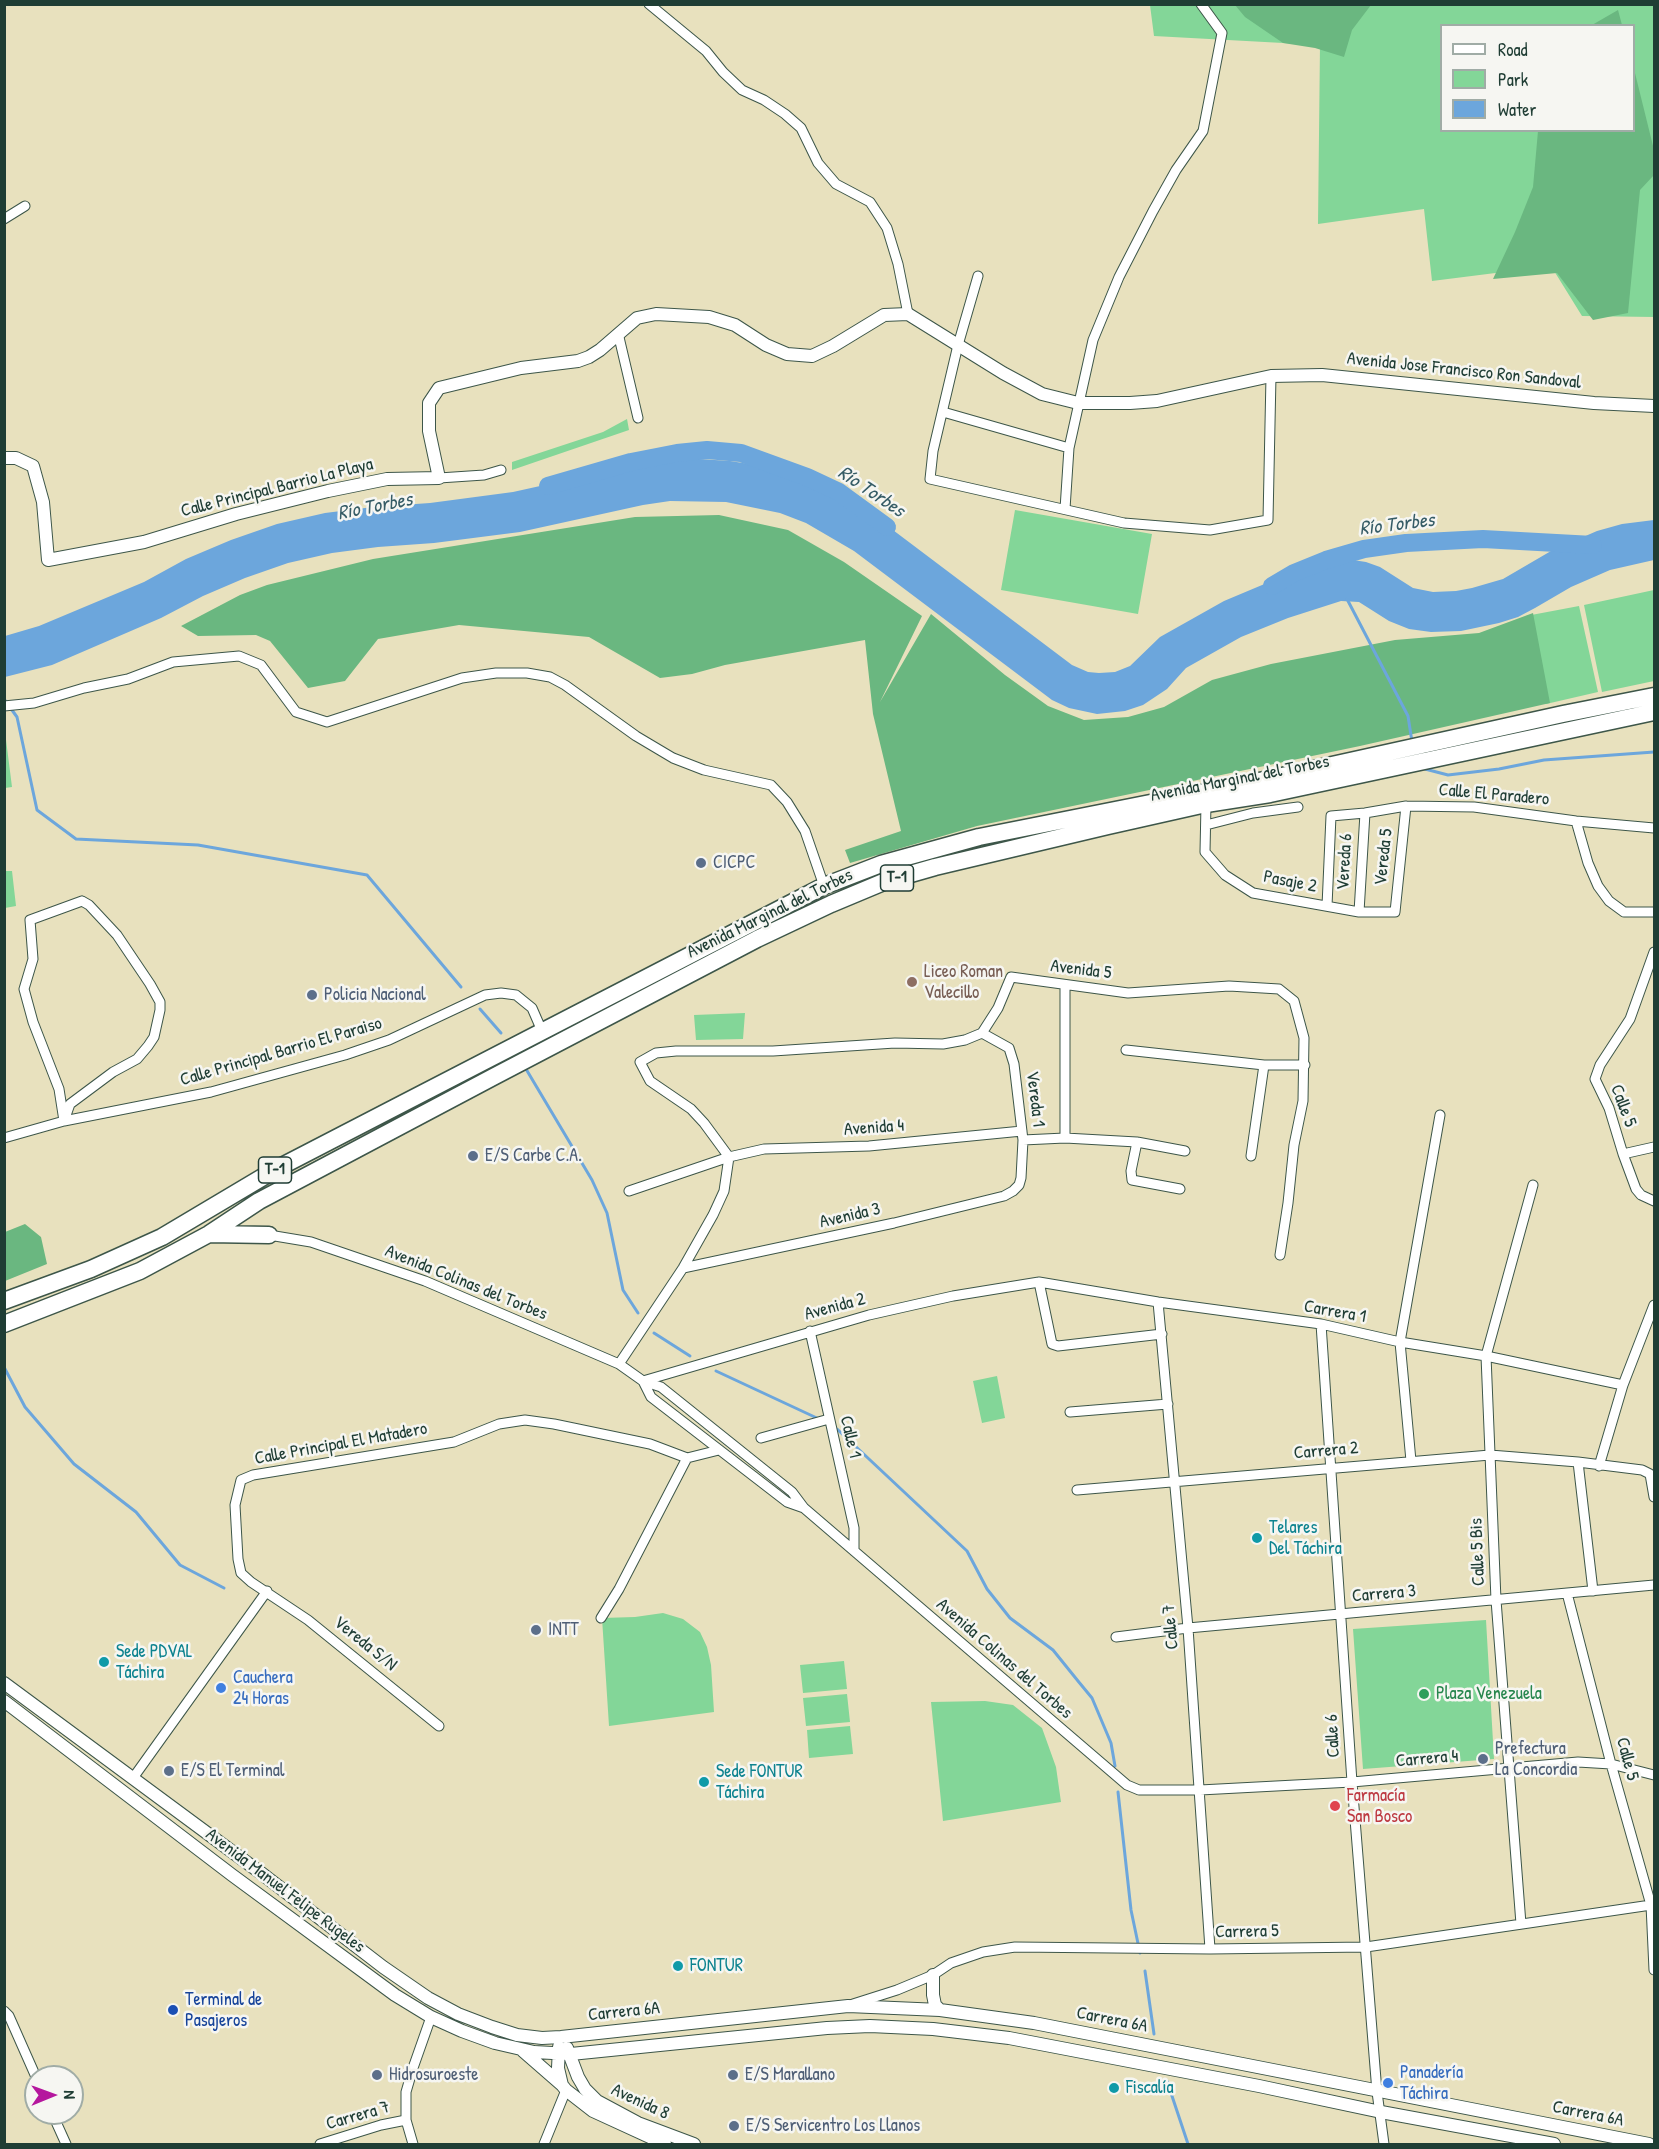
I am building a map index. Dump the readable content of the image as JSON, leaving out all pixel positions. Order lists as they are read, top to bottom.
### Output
{
  "streets": {
    "highway": ["Avenida Marginal del Torbes", "T-1"],
    "street": [
      "Avenida Jose Francisco Ron Sandoval",
      "Calle Principal Barrio La Playa",
      "Calle El Paradero",
      "Vereda 5",
      "Vereda 6",
      "Pasaje 2",
      "Avenida 5",
      "Calle Principal Barrio El Paraiso",
      "Vereda 1",
      "Calle 5",
      "Avenida 4",
      "Avenida 3",
      "Avenida Colinas del Torbes",
      "Avenida 2",
      "Carrera 1",
      "Calle 1",
      "Calle Principal El Matadero",
      "Carrera 2",
      "Calle 5 Bis",
      "Carrera 3",
      "Calle 7",
      "Vereda S/N",
      "Calle 6",
      "Carrera 4",
      "Avenida Manuel Felipe Rugeles",
      "Carrera 5",
      "Carrera 6A",
      "Avenida 8",
      "Carrera 7"
    ]
  },
  "crossings": [
    ["Avenida Marginal del Torbes", "Pasaje 2"],
    ["Avenida Marginal del Torbes", "Calle Principal Barrio El Paraiso"],
    ["Calle El Paradero", "Vereda 5"],
    ["Calle El Paradero", "Vereda 6"],
    ["Calle El Paradero", "Pasaje 2"],
    ["Vereda 5", "Pasaje 2"],
    ["Vereda 6", "Pasaje 2"],
    ["Avenida 5", "Vereda 1"],
    ["Vereda 1", "Avenida 4"],
    ["Vereda 1", "Avenida 3"],
    ["Calle 5", "Carrera 3"],
    ["Calle 5", "Carrera 4"],
    ["Calle 5", "Carrera 5"],
    ["Avenida Colinas del Torbes", "Avenida 2"],
    ["Avenida Colinas del Torbes", "Calle 1"],
    ["Avenida Colinas del Torbes", "Calle 7"],
    ["Avenida Colinas del Torbes", "Carrera 4"],
    ["Avenida 2", "Carrera 1"],
    ["Avenida 2", "Calle 1"],
    ["Carrera 1", "Calle 5 Bis"],
    ["Carrera 1", "Calle 7"],
    ["Carrera 1", "Calle 6"],
    ["Calle Principal El Matadero", "Vereda S/N"],
    ["Carrera 2", "Calle 5 Bis"],
    ["Carrera 2", "Calle 7"],
    ["Carrera 2", "Calle 6"],
    ["Calle 5 Bis", "Carrera 3"],
    ["Calle 5 Bis", "Carrera 4"],
    ["Calle 5 Bis", "Carrera 5"],
    ["Carrera 3", "Calle 7"],
    ["Carrera 3", "Calle 6"],
    ["Calle 7", "Carrera 4"],
    ["Calle 7", "Carrera 5"],
    ["Calle 6", "Carrera 4"],
    ["Calle 6", "Carrera 5"],
    ["Calle 6", "Carrera 6A"],
    ["Avenida Manuel Felipe Rugeles", "Carrera 6A"],
    ["Avenida Manuel Felipe Rugeles", "Avenida 8"],
    ["Carrera 5", "Carrera 6A"],
    ["Carrera 6A", "Avenida 8"]
  ],
  "water": ["Río Torbes"],
  "places": [
    "CICPC",
    "Liceo Roman Valecillo",
    "Policia Nacional",
    "E/S Carbe C.A.",
    "Telares Del Táchira",
    "INTT",
    "Sede PDVAL Táchira",
    "Cauchera 24 Horas",
    "Plaza Venezuela",
    "Prefectura La Concordia",
    "E/S El Terminal",
    "Sede FONTUR Táchira",
    "Farmacía San Bosco",
    "FONTUR",
    "Terminal de Pasajeros",
    "Hidrosuroeste",
    "E/S Marallano",
    "Panadería Táchira",
    "Fiscalía",
    "E/S Servicentro Los Llanos"
  ],
  "legend": ["Road", "Park", "Water"],
  "north": "right"
}
